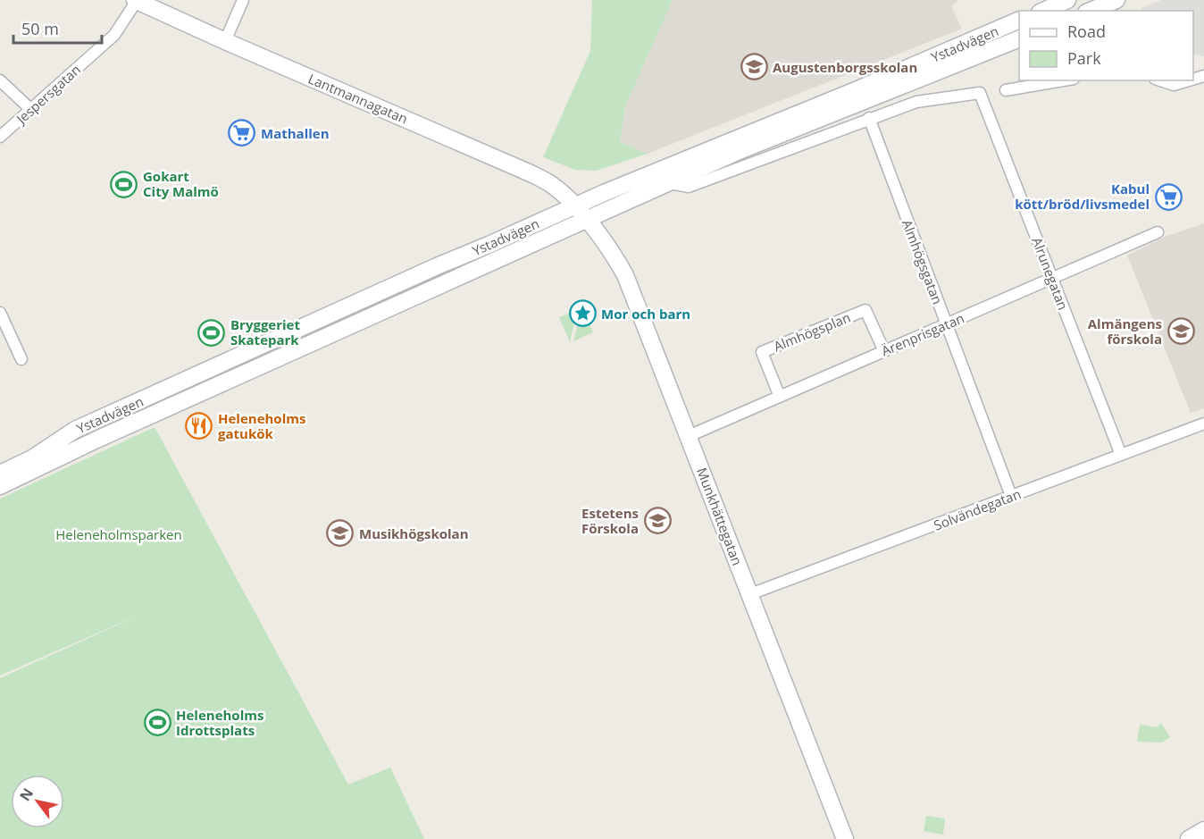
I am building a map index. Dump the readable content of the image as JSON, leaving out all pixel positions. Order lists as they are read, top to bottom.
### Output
{
  "streets": {
    "main road": ["Ystadvägen", "Lantmannagatan", "Munkhättegatan"],
    "street": [
      "Jespersgatan",
      "Almhögsgatan",
      "Alrunegatan",
      "Almhögsplan",
      "Ärenprisgatan",
      "Solvändegatan"
    ]
  },
  "crossings": [
    ["Ystadvägen", "Lantmannagatan"],
    ["Ystadvägen", "Almhögsgatan"],
    ["Ystadvägen", "Alrunegatan"],
    ["Ystadvägen", "Munkhättegatan"],
    ["Jespersgatan", "Lantmannagatan"],
    ["Lantmannagatan", "Munkhättegatan"],
    ["Almhögsgatan", "Ärenprisgatan"],
    ["Almhögsgatan", "Solvändegatan"],
    ["Alrunegatan", "Ärenprisgatan"],
    ["Alrunegatan", "Solvändegatan"],
    ["Almhögsplan", "Ärenprisgatan"],
    ["Ärenprisgatan", "Munkhättegatan"],
    ["Solvändegatan", "Munkhättegatan"]
  ],
  "parks": ["Heleneholmsparken"],
  "places": {
    "school or university": [
      "Augustenborgsskolan",
      "Almängens förskola",
      "Estetens Förskola",
      "Musikhögskolan"
    ],
    "supermarket": ["Mathallen", "Kabul kött/bröd/livsmedel"],
    "sports": ["Gokart City Malmö", "Bryggeriet Skatepark", "Heleneholms Idrottsplats"],
    "place": ["Mor och barn"],
    "restaurant": ["Heleneholms gatukök"]
  },
  "legend": ["Road", "Park"],
  "scale_bar": "50 m",
  "north": "top left"
}
